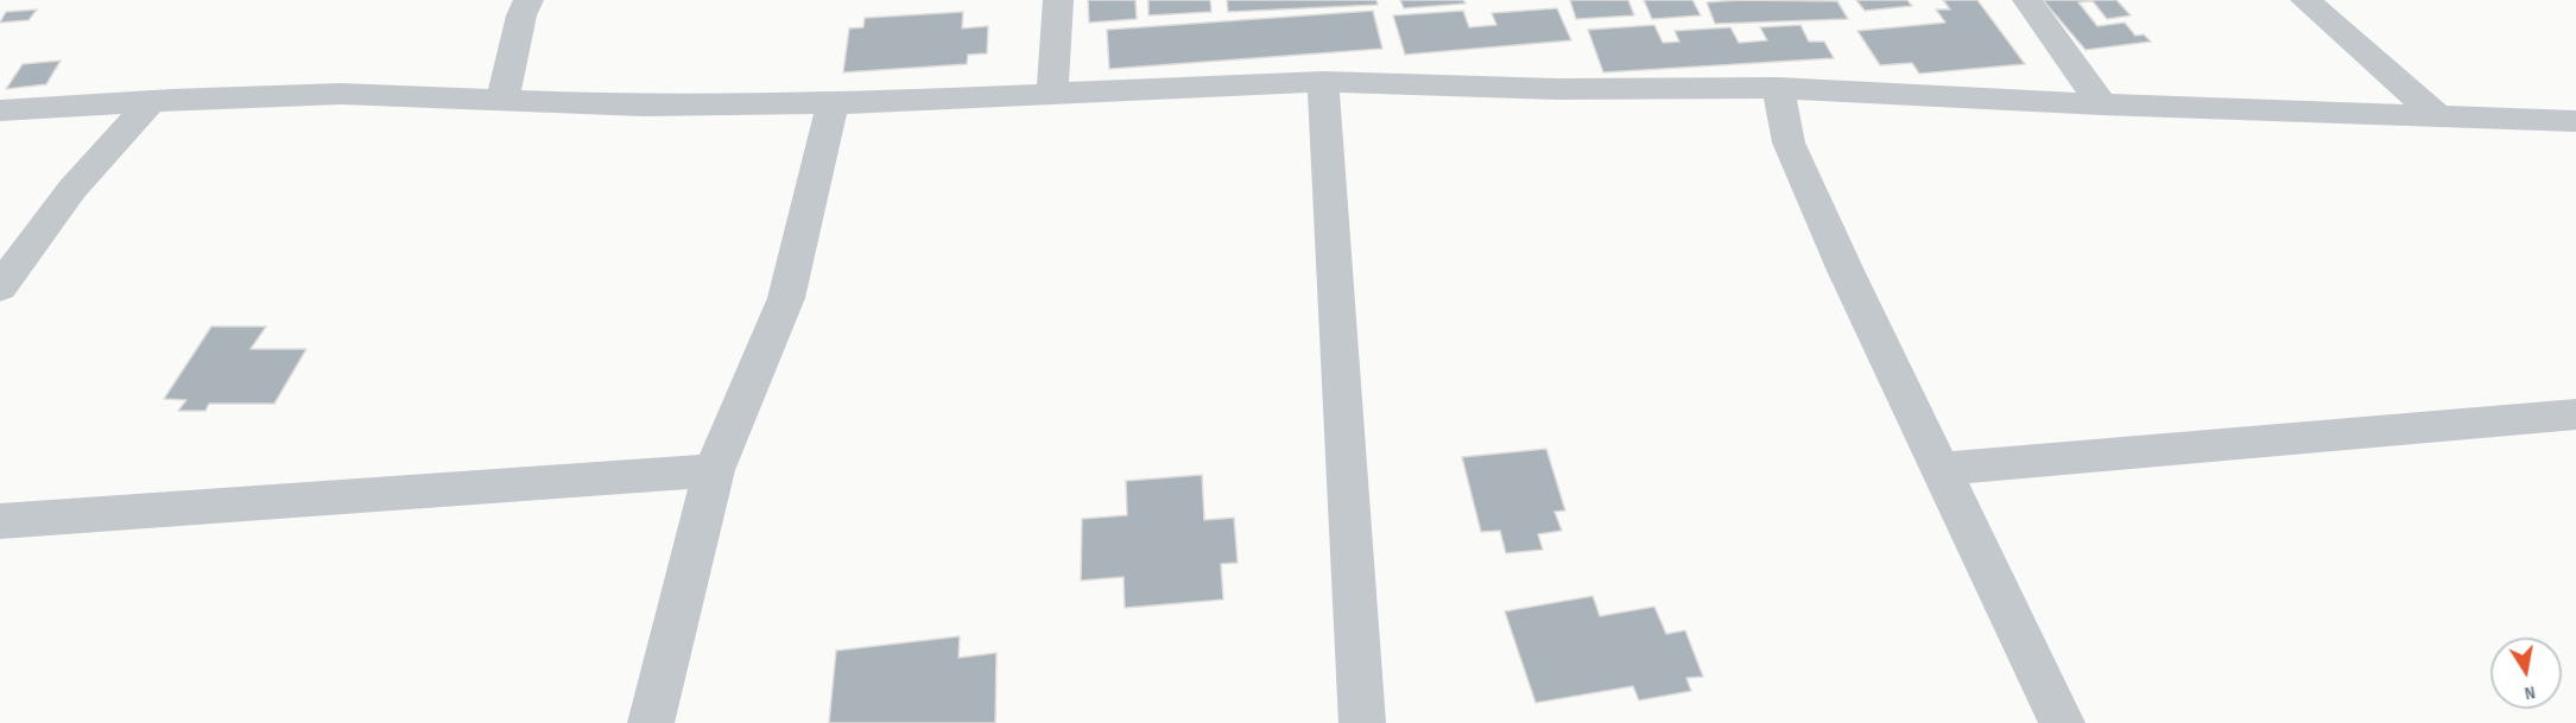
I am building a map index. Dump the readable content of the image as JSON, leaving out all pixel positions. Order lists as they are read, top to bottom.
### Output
{
  "north": "bottom"
}
